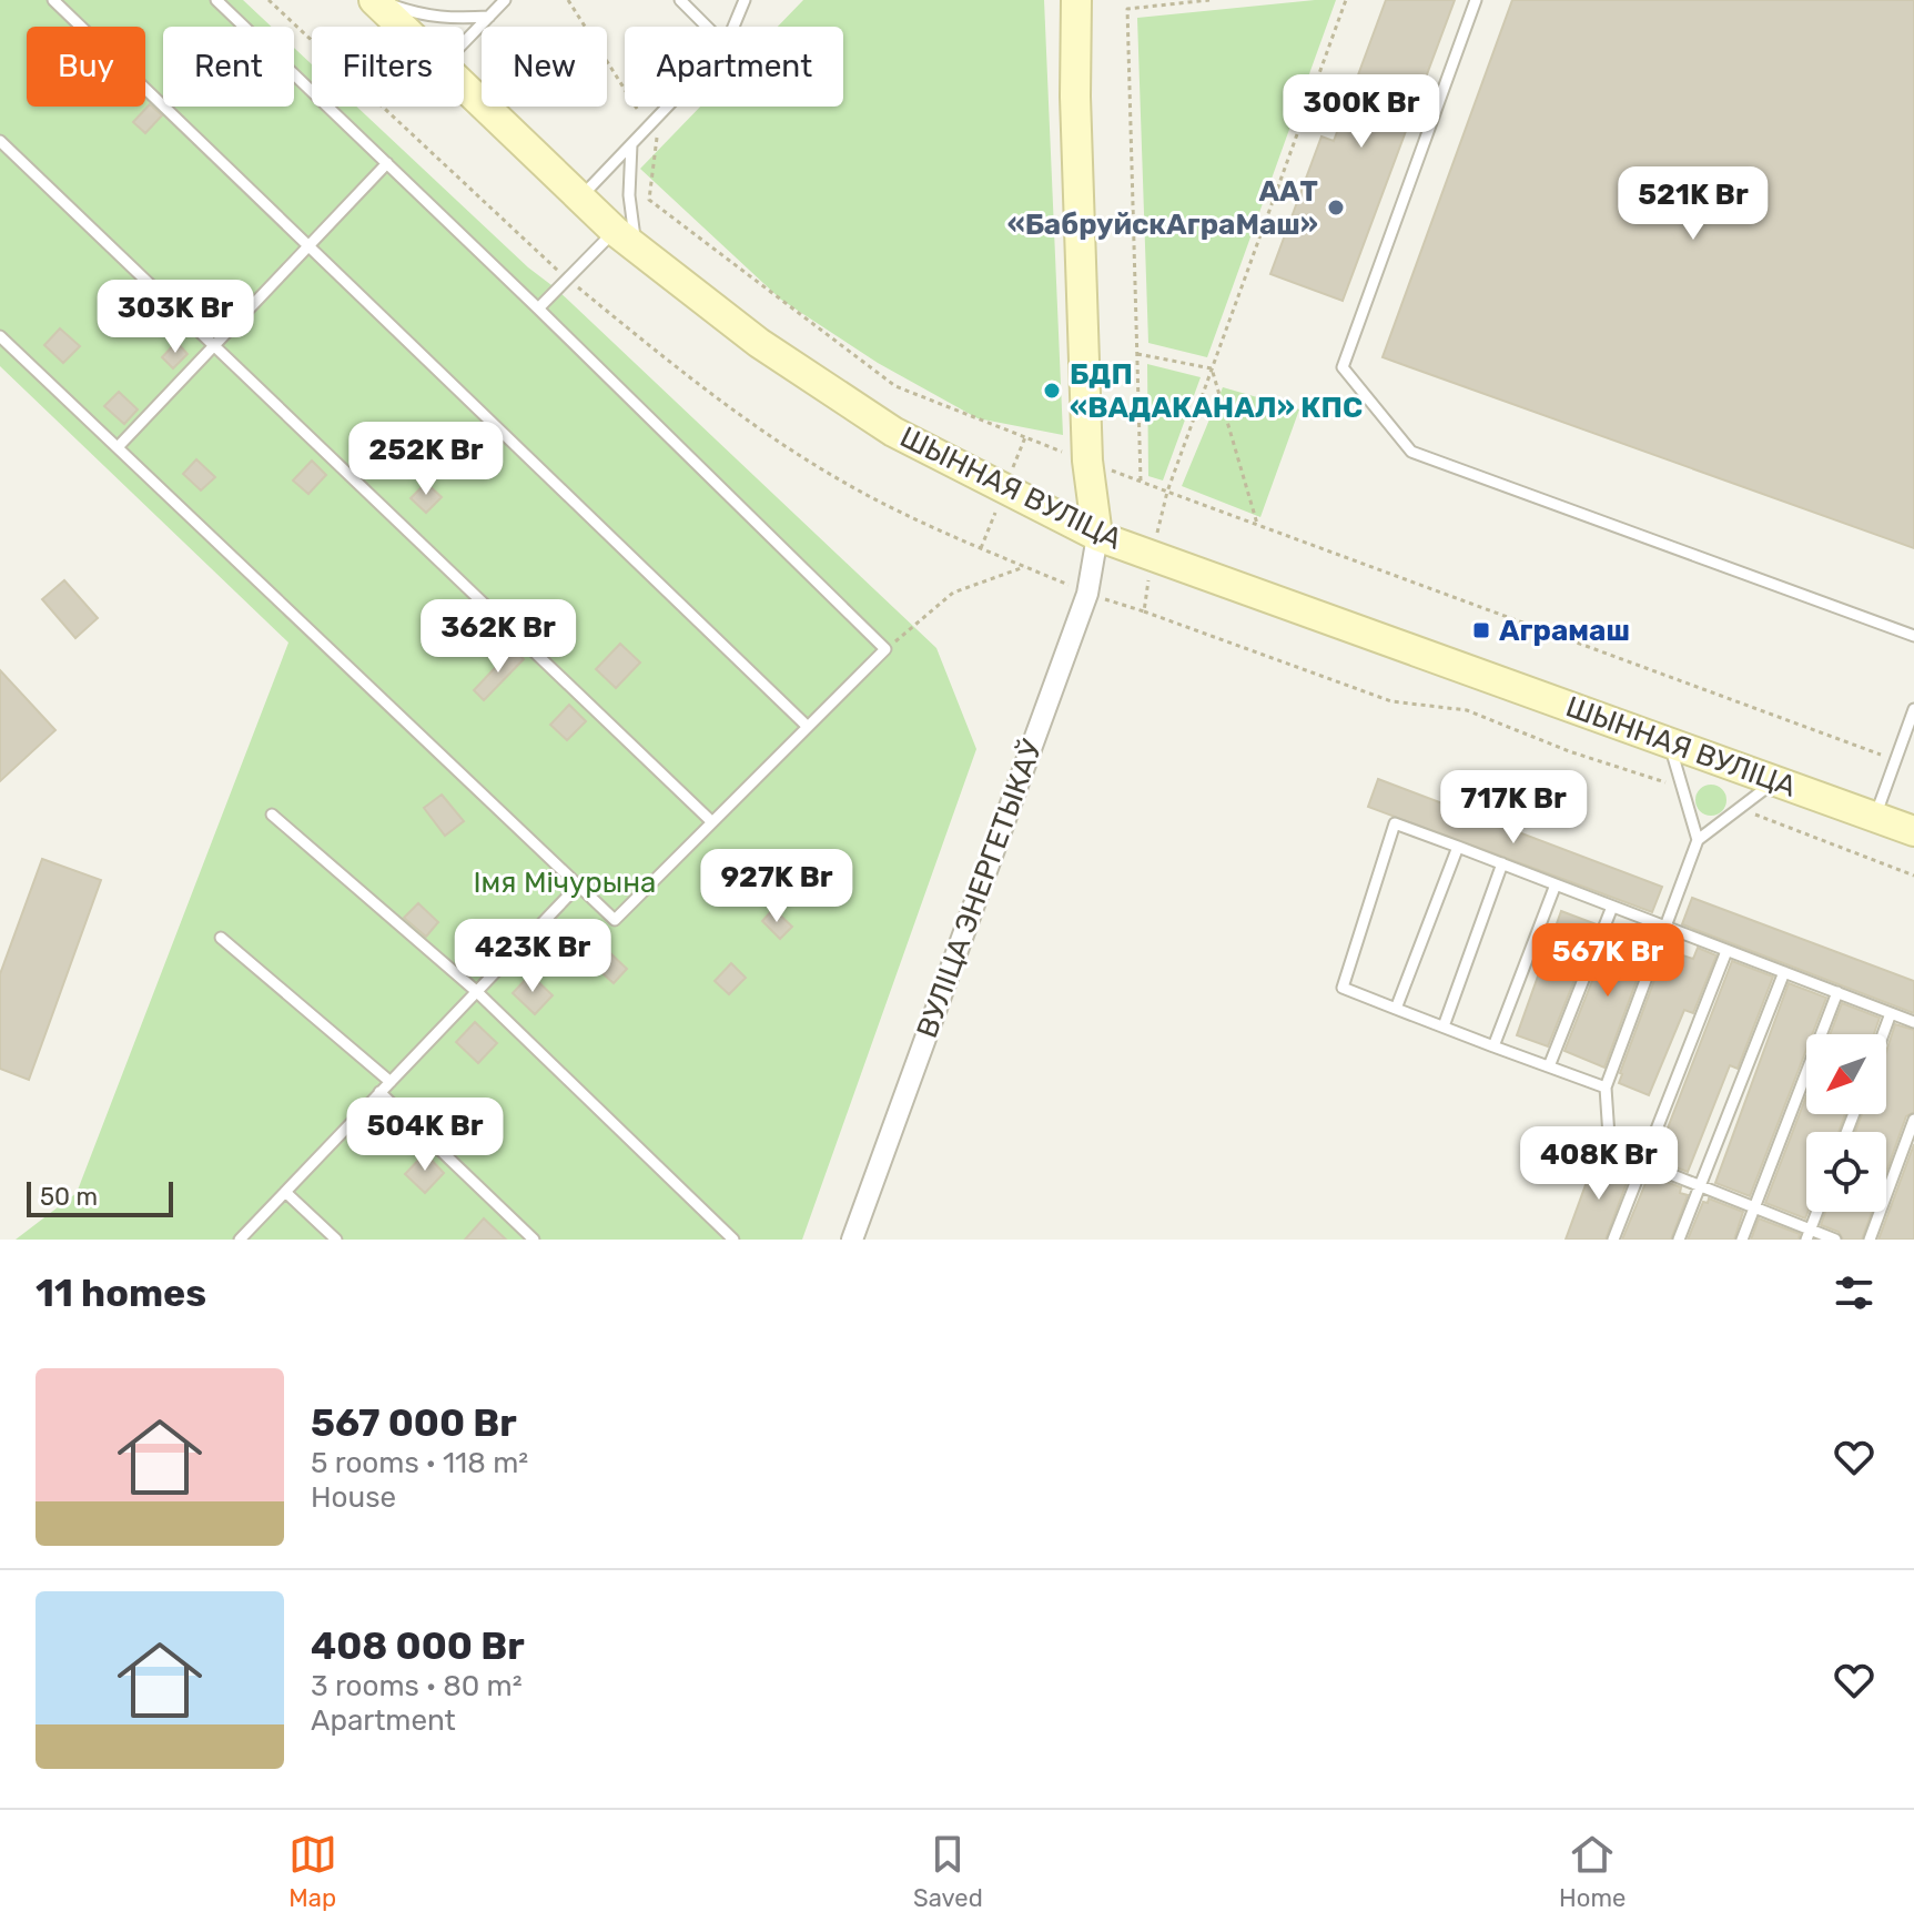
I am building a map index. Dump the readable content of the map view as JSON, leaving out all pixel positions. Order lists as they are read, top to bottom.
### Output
{
  "streets": {
    "main road": ["ШЫННАЯ ВУЛІЦА"],
    "street": ["ВУЛІЦА ЭНЕРГЕТЫКАЎ"]
  },
  "crossings": [
    ["ШЫННАЯ ВУЛІЦА", "ВУЛІЦА ЭНЕРГЕТЫКАЎ"]
  ],
  "parks": ["Імя Мічурына"],
  "places": {
    "other": ["ААТ «БабруйскАграМаш»", "БДП «ВАДАКАНАЛ» КПС"],
    "transit": ["Аграмаш"]
  },
  "scale_bar": "50 m",
  "north": "bottom left",
  "page": {
    "chip": [
      "Buy",
      "Rent",
      "Filters",
      "New",
      "Apartment"
    ],
    "price": [
      "300K Br",
      "521K Br",
      "303K Br",
      "252K Br",
      "362K Br",
      "717K Br",
      "927K Br",
      "423K Br",
      "567K Br",
      "504K Br",
      "408K Br"
    ],
    "scale": "50 m",
    "heading": "11 homes",
    "list": [
      {
        "name": "567 000 Br",
        "note": "5 rooms · 118 m² · House"
      },
      {
        "name": "408 000 Br",
        "note": "3 rooms · 80 m² · Apartment"
      }
    ],
    "tabs": ["Map", "Saved", "Home"]
  }
}
